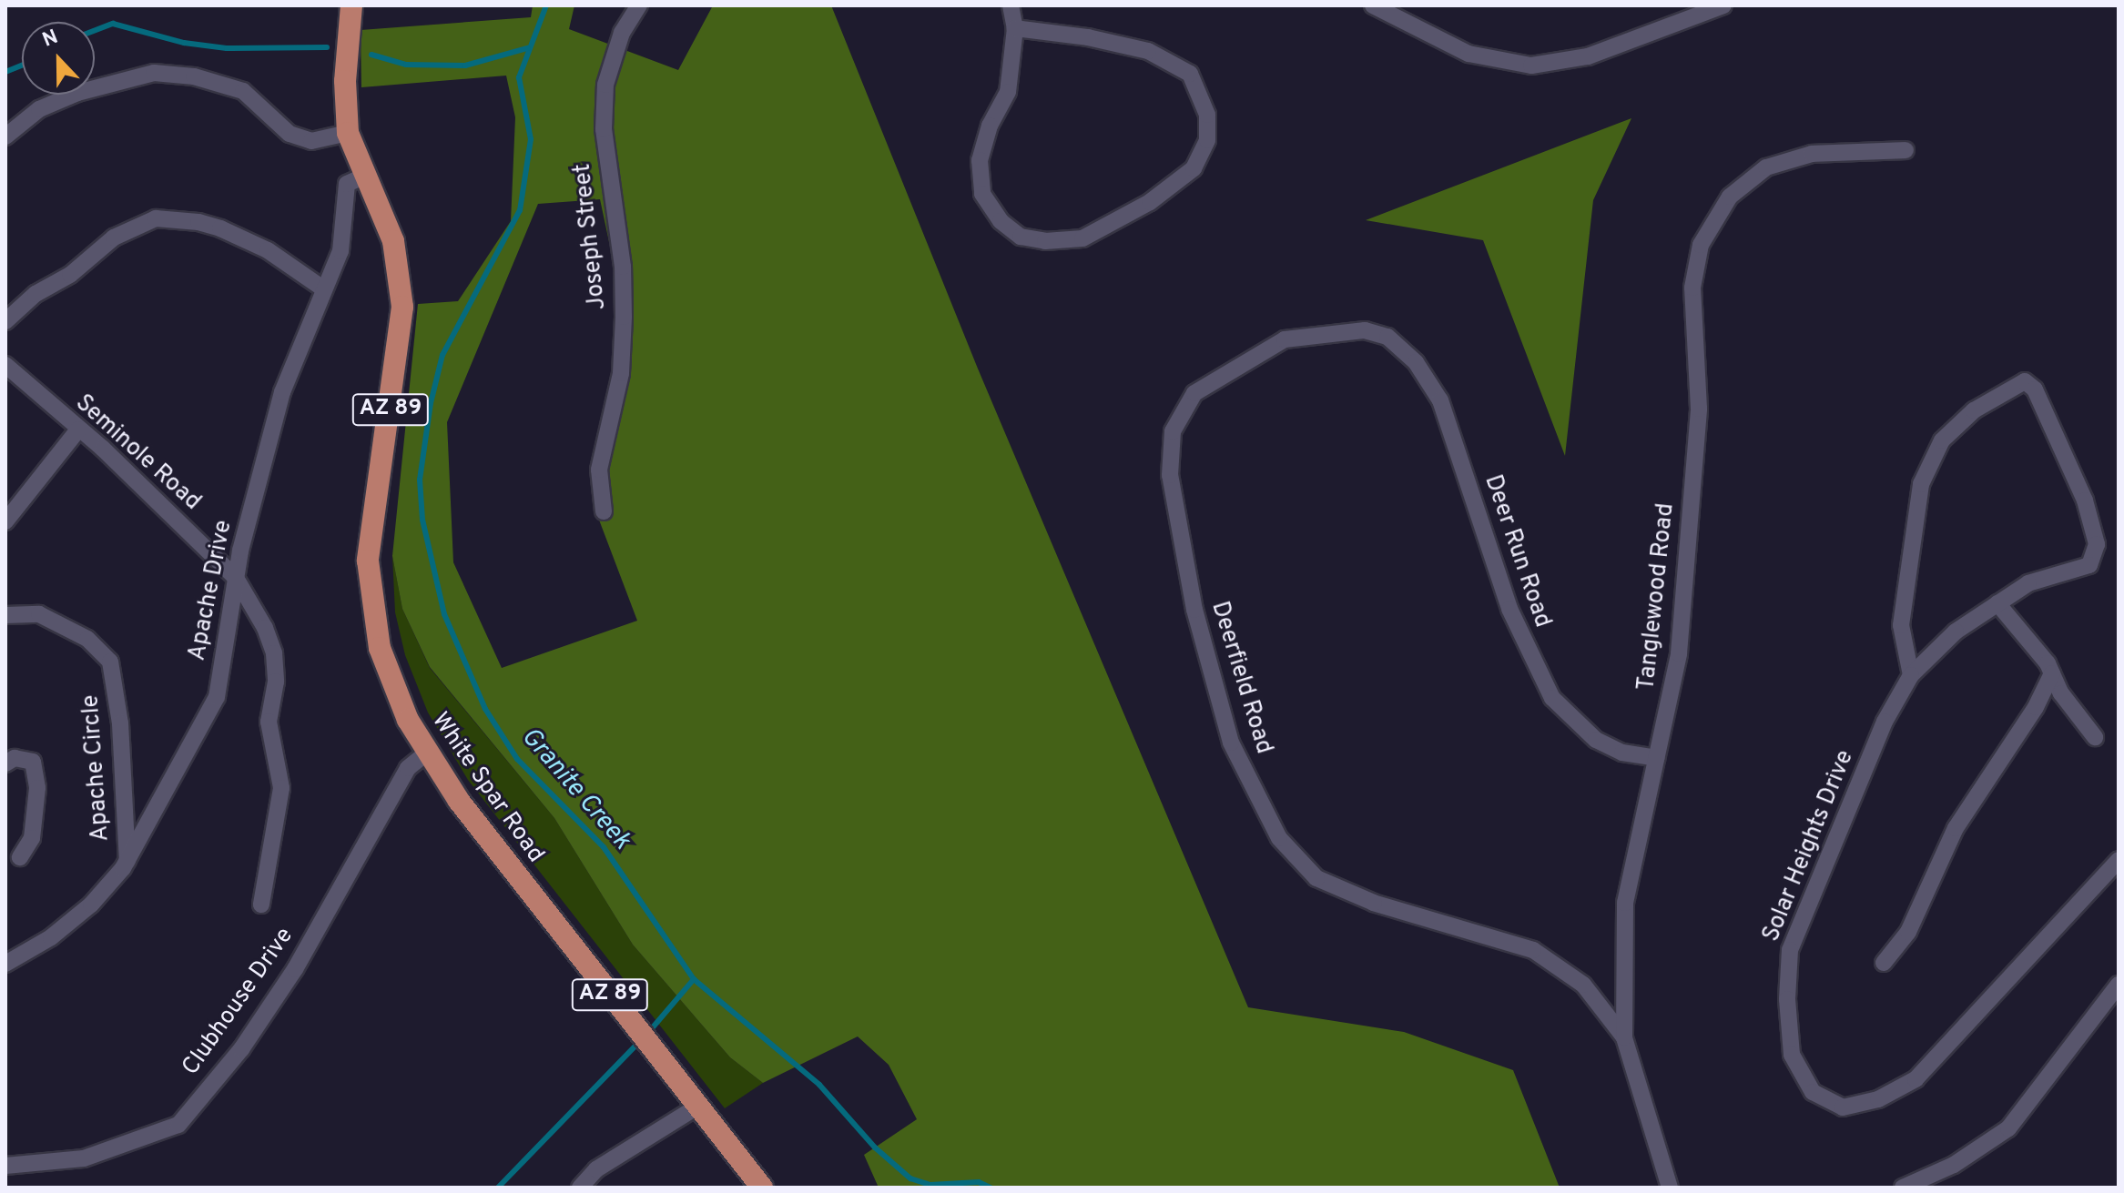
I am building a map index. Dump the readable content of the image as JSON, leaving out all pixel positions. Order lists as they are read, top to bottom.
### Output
{
  "streets": {
    "main road": ["AZ 89", "White Spar Road"],
    "street": [
      "Joseph Street",
      "Seminole Road",
      "Deer Run Road",
      "Apache Drive",
      "Tanglewood Road",
      "Deerfield Road",
      "Apache Circle",
      "Solar Heights Drive",
      "Clubhouse Drive"
    ]
  },
  "crossings": [
    ["Seminole Road", "Apache Drive"],
    ["Deer Run Road", "Tanglewood Road"],
    ["Deer Run Road", "Deerfield Road"],
    ["Apache Drive", "Apache Circle"],
    ["Apache Drive", "White Spar Road"],
    ["Tanglewood Road", "Deerfield Road"],
    ["White Spar Road", "Clubhouse Drive"]
  ],
  "water": ["Granite Creek"],
  "north": "top"
}
